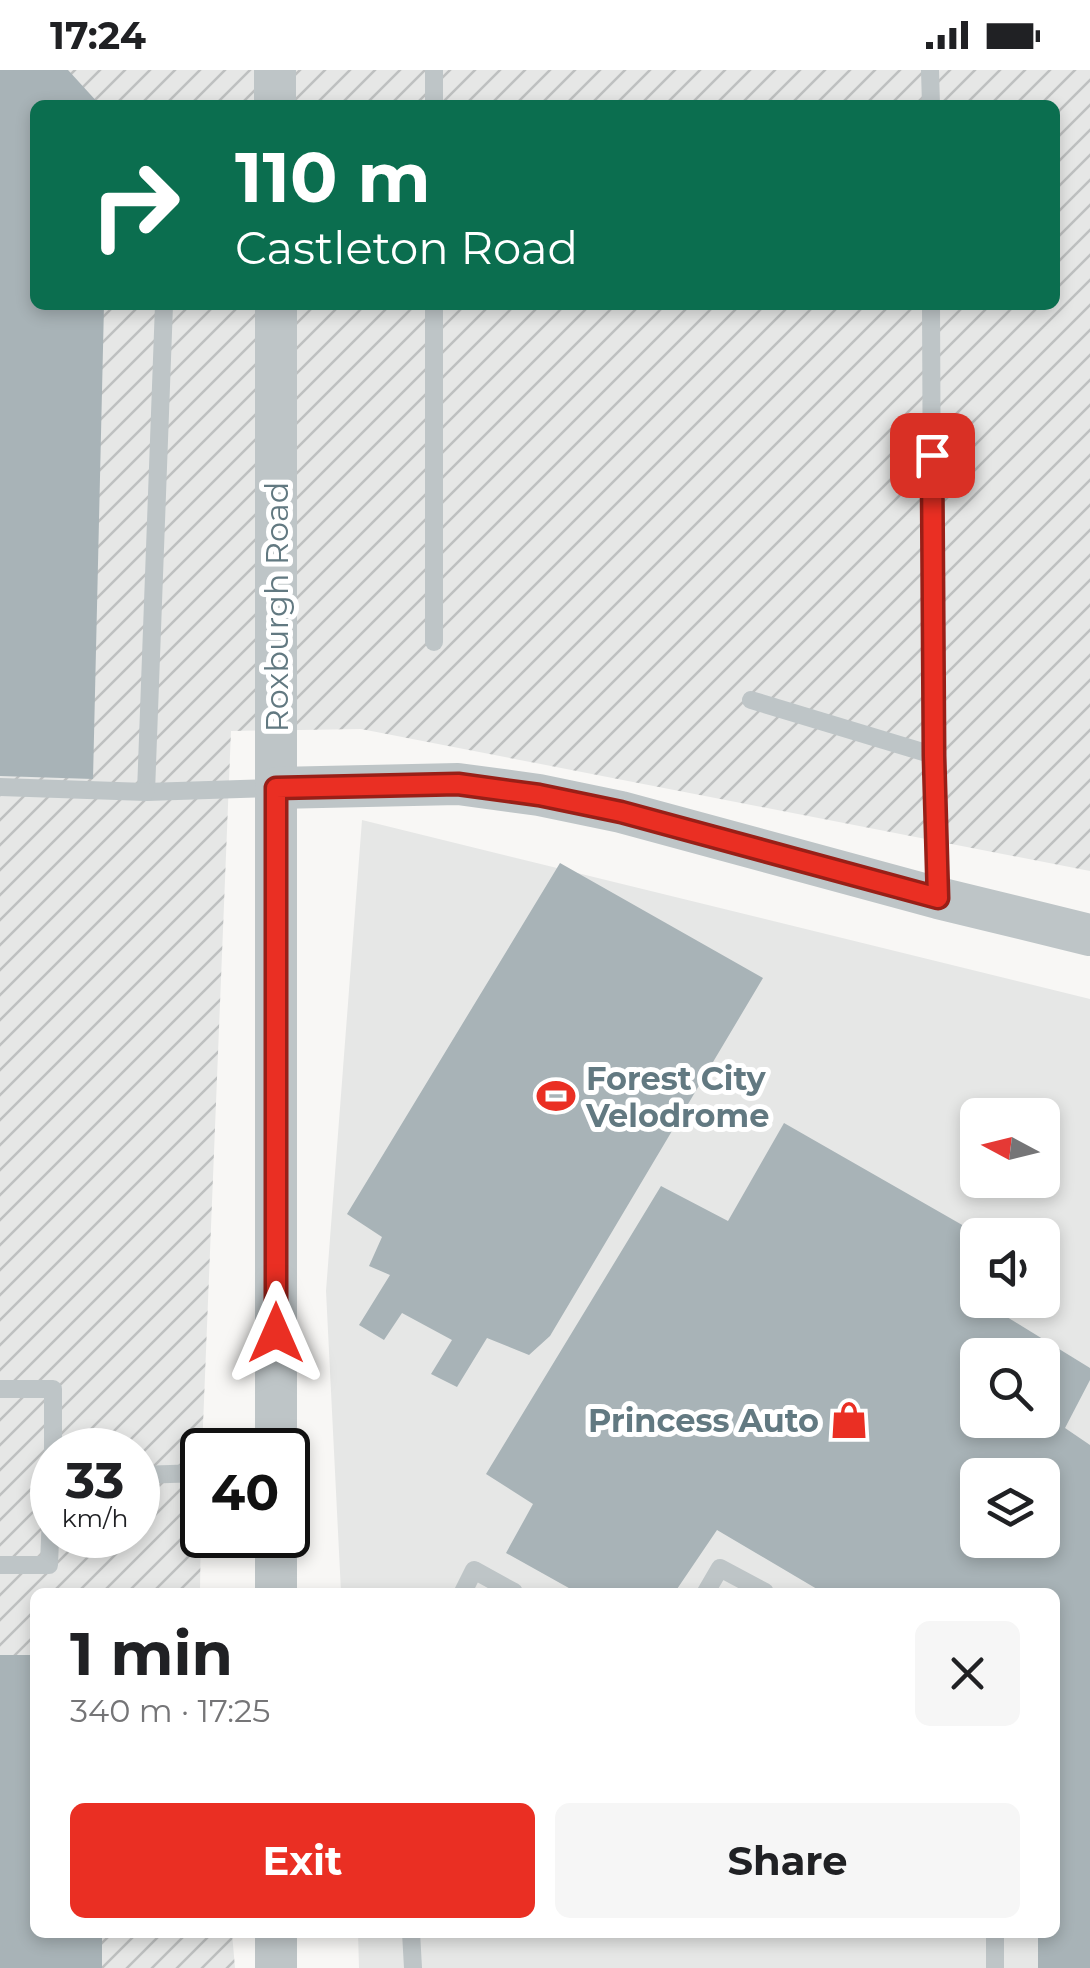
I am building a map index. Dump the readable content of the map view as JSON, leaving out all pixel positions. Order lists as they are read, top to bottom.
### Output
{
  "streets": {
    "street": ["Roxburgh Road"]
  },
  "places": {
    "sports": ["Forest City Velodrome"],
    "shop": ["Princess Auto"]
  },
  "north": "left",
  "page": {
    "status": "17:24",
    "turn": ["110 m", "Castleton Road"],
    "speed": "33 km/h",
    "limit": "40",
    "heading": ["1 min", "340 m · 17:25"],
    "buttons": ["Exit", "Share"]
  }
}
